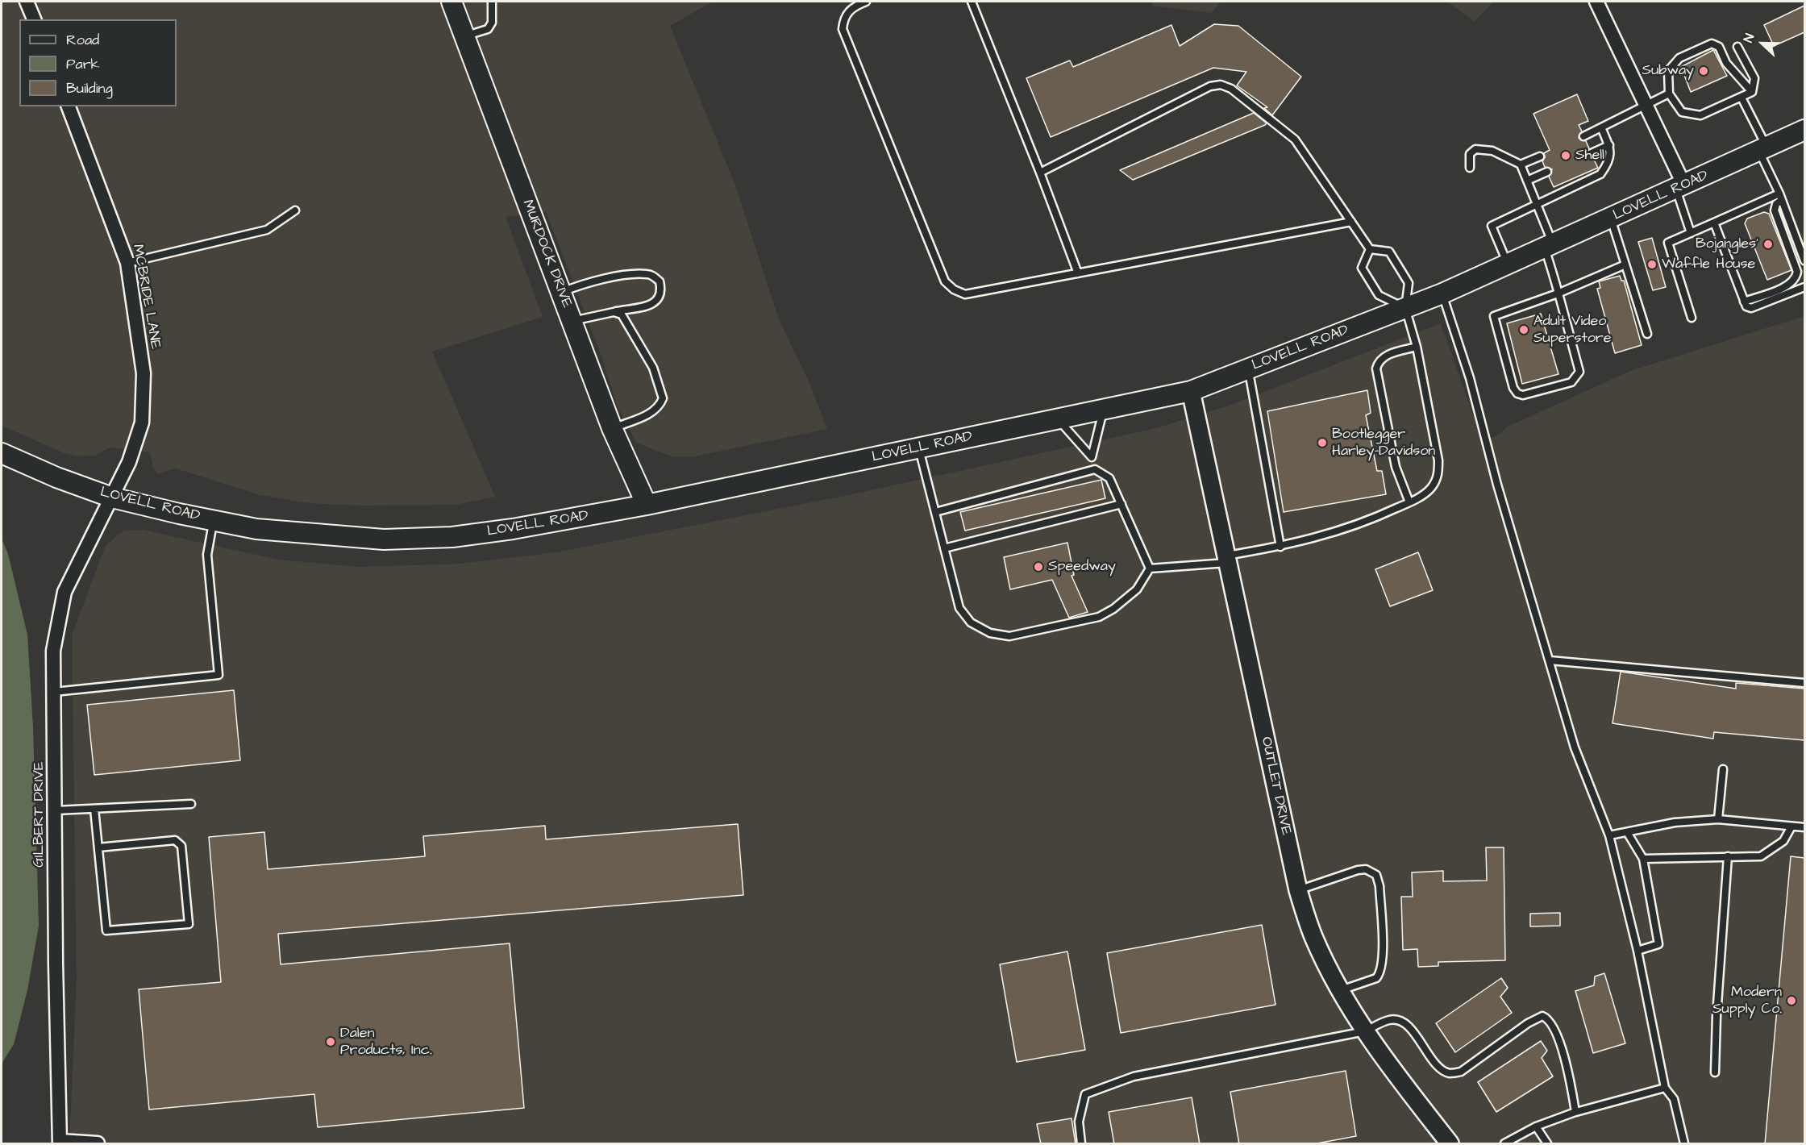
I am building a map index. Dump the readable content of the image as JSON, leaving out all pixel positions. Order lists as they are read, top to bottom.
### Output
{
  "streets": {
    "main road": ["LOVELL ROAD", "MURDOCK DRIVE"],
    "street": ["MCBRIDE LANE", "OUTLET DRIVE", "GILBERT DRIVE"]
  },
  "crossings": [
    ["LOVELL ROAD", "MURDOCK DRIVE"],
    ["LOVELL ROAD", "MCBRIDE LANE"],
    ["LOVELL ROAD", "OUTLET DRIVE"],
    ["LOVELL ROAD", "GILBERT DRIVE"],
    ["MCBRIDE LANE", "GILBERT DRIVE"]
  ],
  "places": [
    "Subway",
    "Shell",
    "Bojangles'",
    "Waffle House",
    "Adult Video Superstore",
    "Bootlegger Harley-Davidson",
    "Speedway",
    "Modern Supply Co.",
    "Dalen Products, Inc."
  ],
  "legend": ["Road", "Park", "Building"],
  "north": "left"
}
